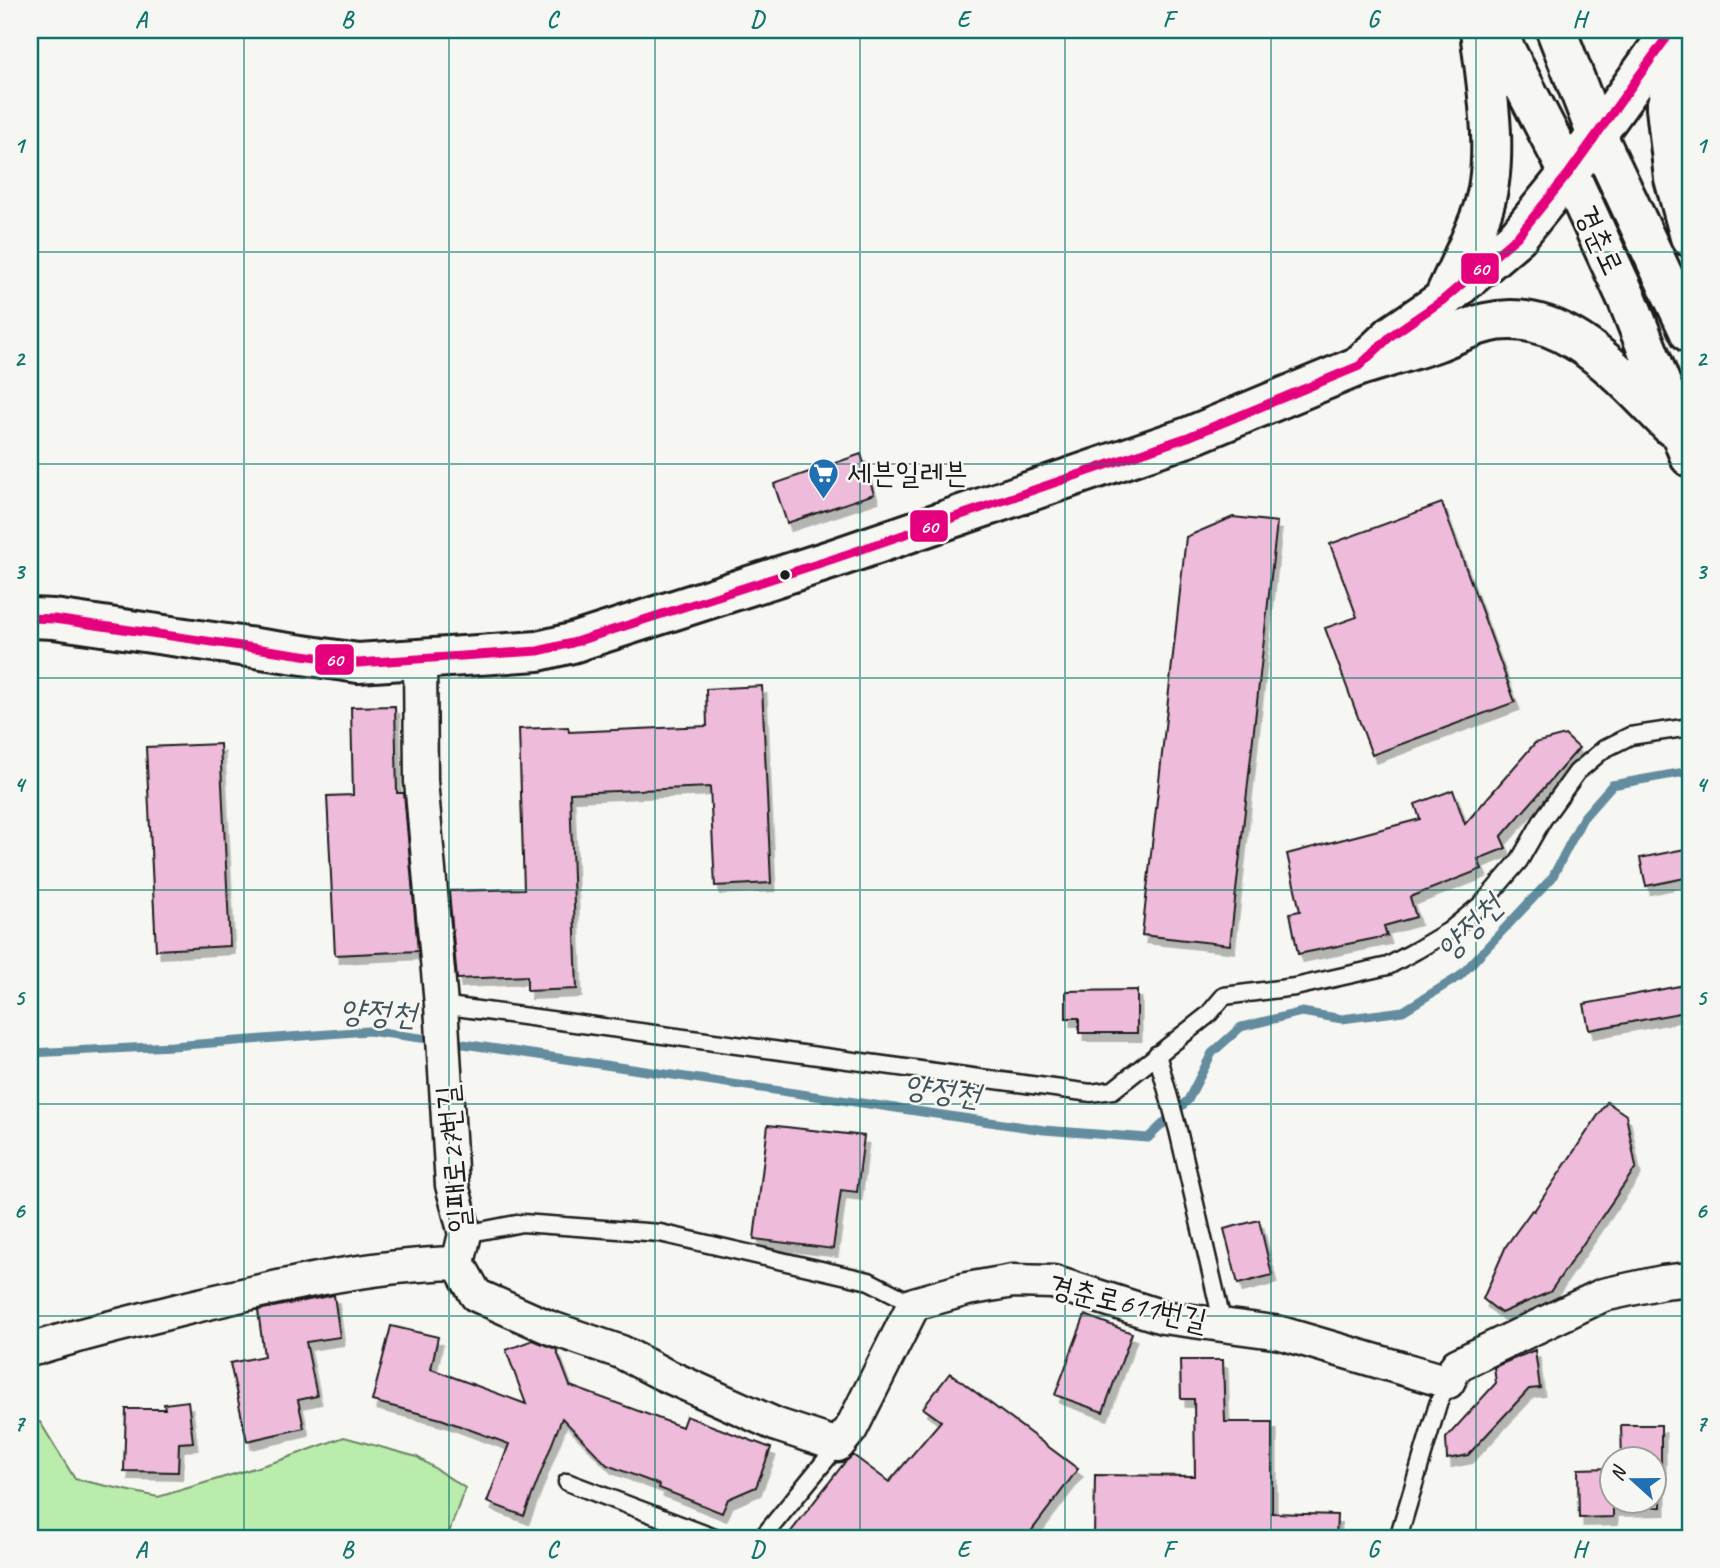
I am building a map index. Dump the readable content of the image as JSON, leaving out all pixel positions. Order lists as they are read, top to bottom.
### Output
{
  "streets": {
    "street": ["경춘로", "일패로27번길", "경춘로611번길"]
  },
  "water": ["양정천"],
  "places": {
    "supermarket": ["세븐일레븐"]
  },
  "lines": ["transit line 60"],
  "north": "left",
  "grid": {
    "columns": [
      "A",
      "B",
      "C",
      "D",
      "E",
      "F",
      "G",
      "H"
    ],
    "rows": [
      "1",
      "2",
      "3",
      "4",
      "5",
      "6",
      "7"
    ]
  }
}
